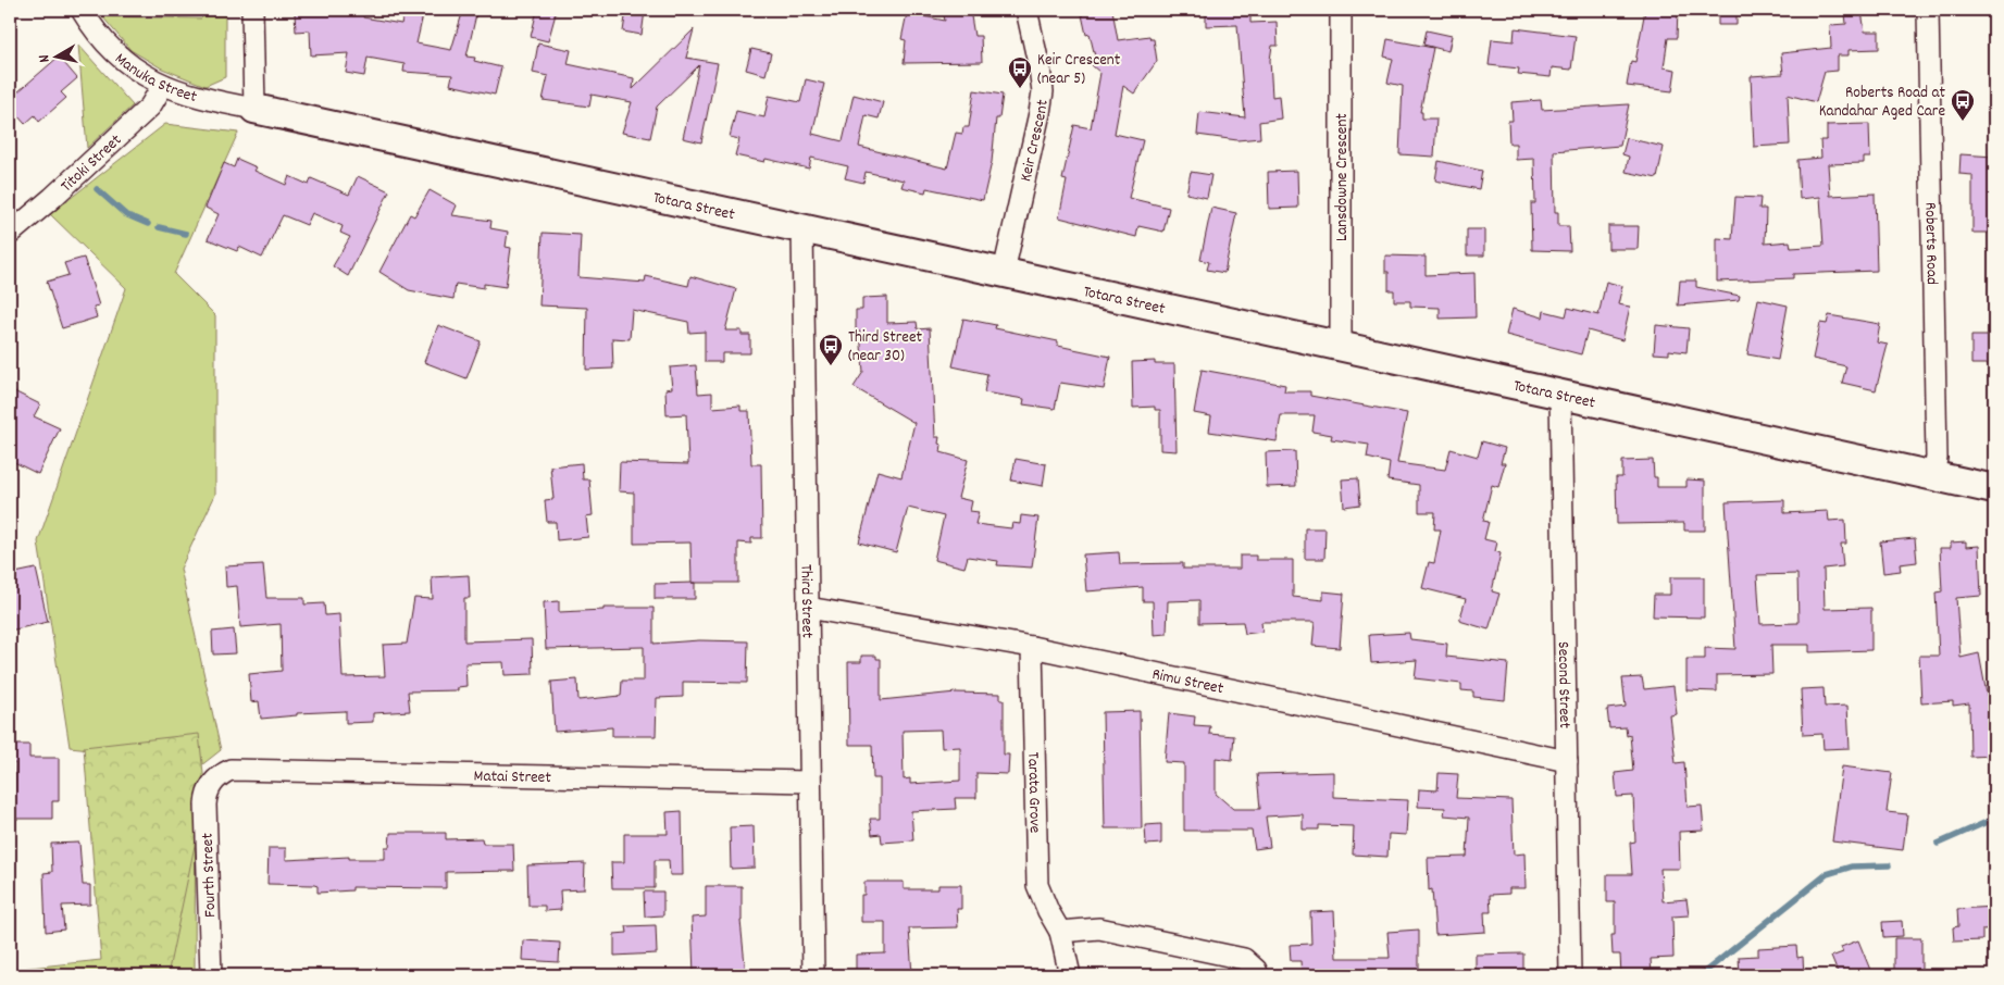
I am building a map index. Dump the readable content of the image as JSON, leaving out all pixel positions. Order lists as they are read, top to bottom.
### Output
{
  "streets": {
    "street": [
      "Manuka Street",
      "Keir Crescent",
      "Titoki Street",
      "Lansdowne Crescent",
      "Totara Street",
      "Roberts Road",
      "Third Street",
      "Rimu Street",
      "Second Street",
      "Matai Street",
      "Tarata Grove",
      "Fourth Street"
    ]
  },
  "crossings": [
    ["Manuka Street", "Titoki Street"],
    ["Manuka Street", "Totara Street"],
    ["Keir Crescent", "Totara Street"],
    ["Lansdowne Crescent", "Totara Street"],
    ["Totara Street", "Roberts Road"],
    ["Totara Street", "Third Street"],
    ["Totara Street", "Second Street"],
    ["Third Street", "Rimu Street"],
    ["Third Street", "Matai Street"],
    ["Rimu Street", "Second Street"],
    ["Rimu Street", "Tarata Grove"],
    ["Matai Street", "Fourth Street"]
  ],
  "places": {
    "bus stop": ["Keir Crescent (near 5)", "Roberts Road at Kandahar Aged Care", "Third Street (near 30)"]
  },
  "north": "left"
}
